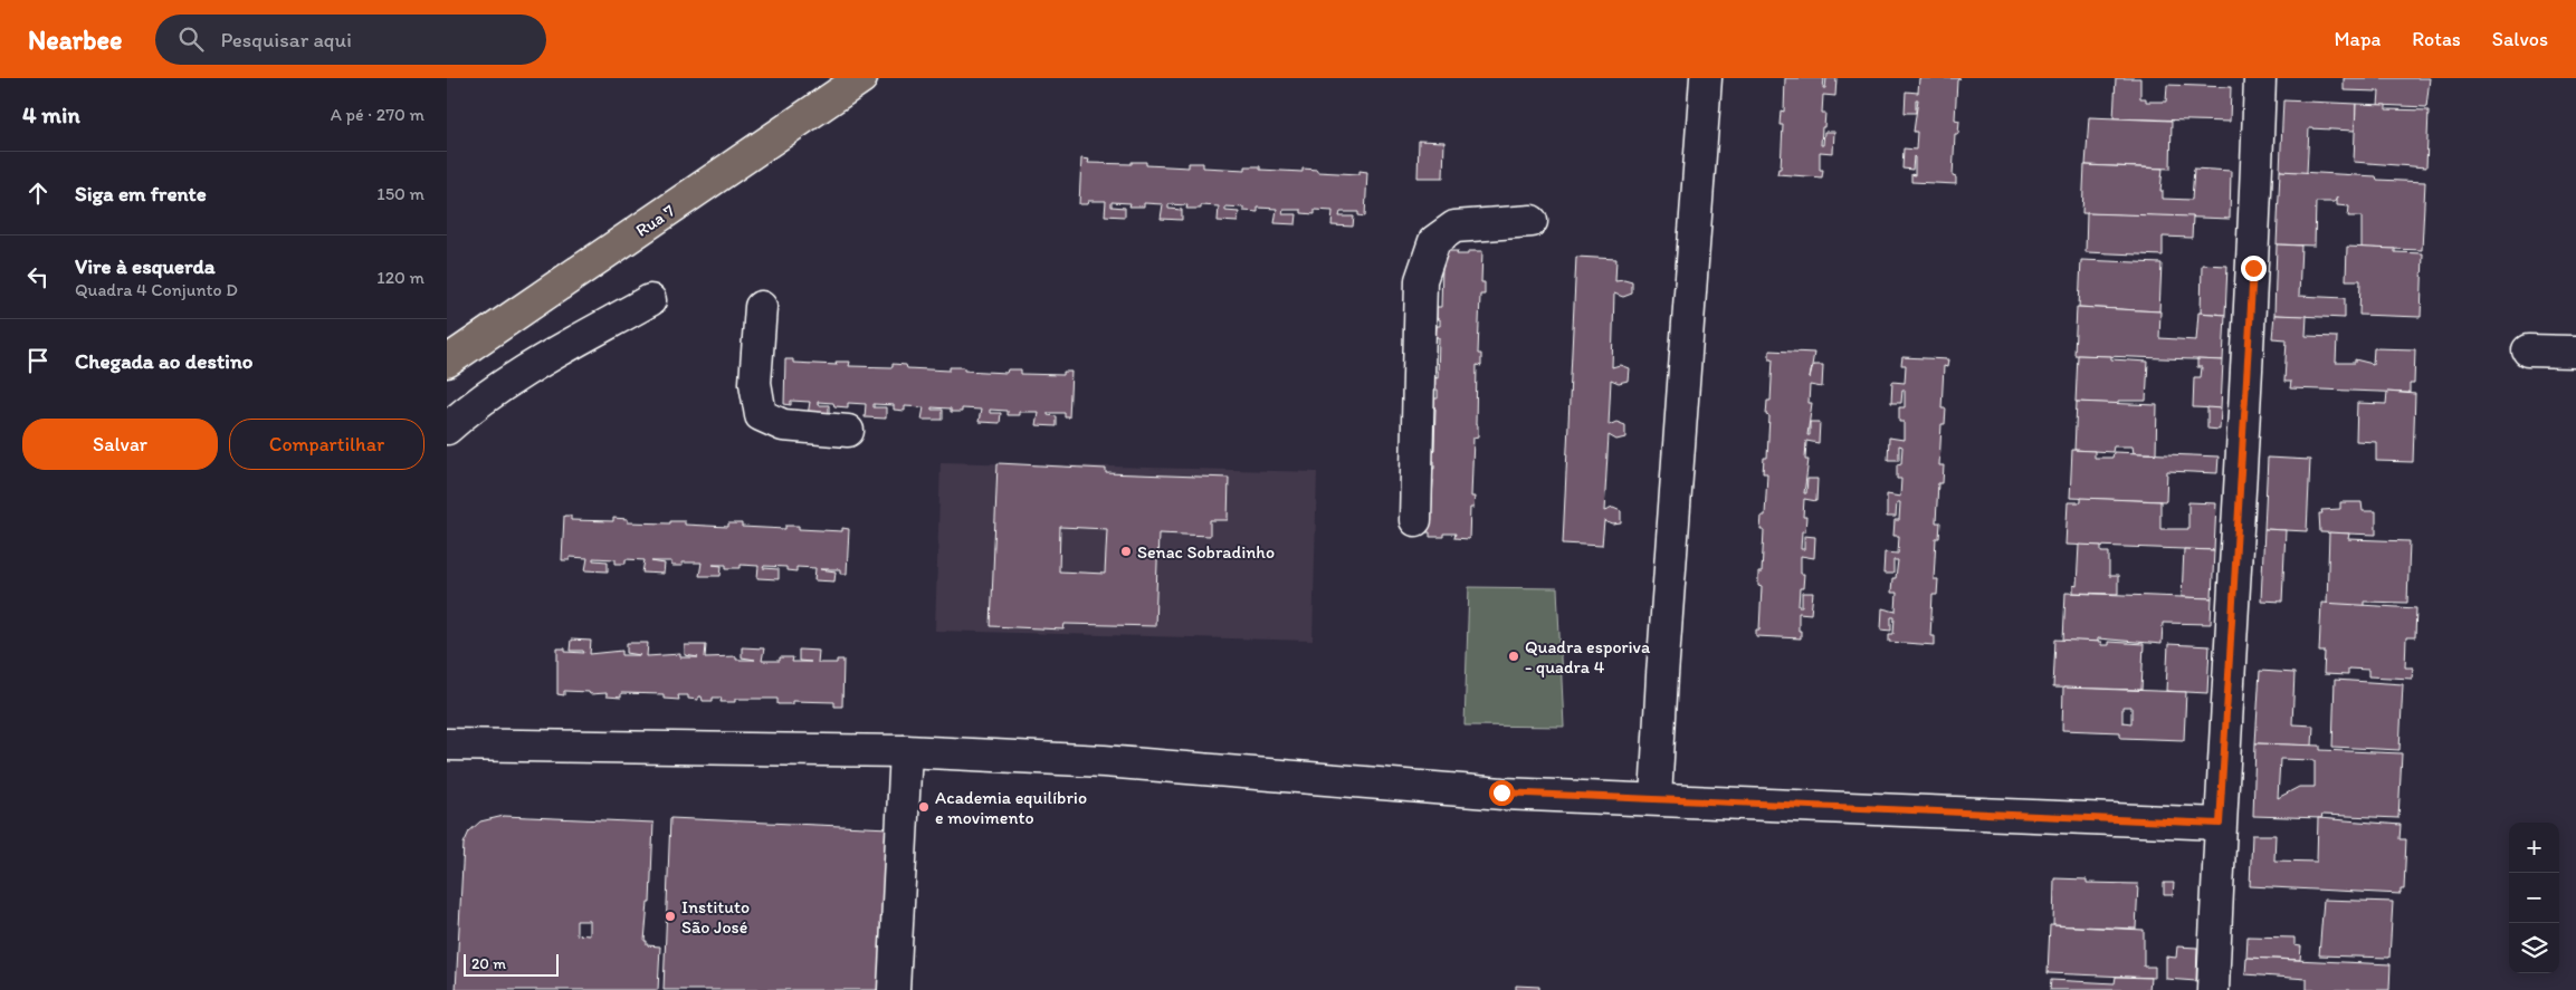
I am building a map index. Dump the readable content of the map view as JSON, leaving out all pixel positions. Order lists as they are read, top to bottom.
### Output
{
  "streets": {
    "main road": ["Rua 7"]
  },
  "places": [
    "Senac Sobradinho",
    "Quadra esporiva - quadra 4",
    "Academia equilíbrio e movimento",
    "Instituto São José"
  ],
  "scale_bar": "20 m",
  "page": {
    "header": "Nearbee",
    "search": "Pesquisar aqui",
    "nav": ["Mapa", "Rotas", "Salvos"],
    "heading": ["4 min", "A pé · 270 m"],
    "list": [
      ["Siga em frente", "150 m"],
      ["Vire à esquerda", "Quadra 4 Conjunto D", "120 m"],
      "Chegada ao destino"
    ],
    "buttons": ["Salvar", "Compartilhar"],
    "map_buttons": ["+", "−"],
    "scale": "20 m"
  }
}
